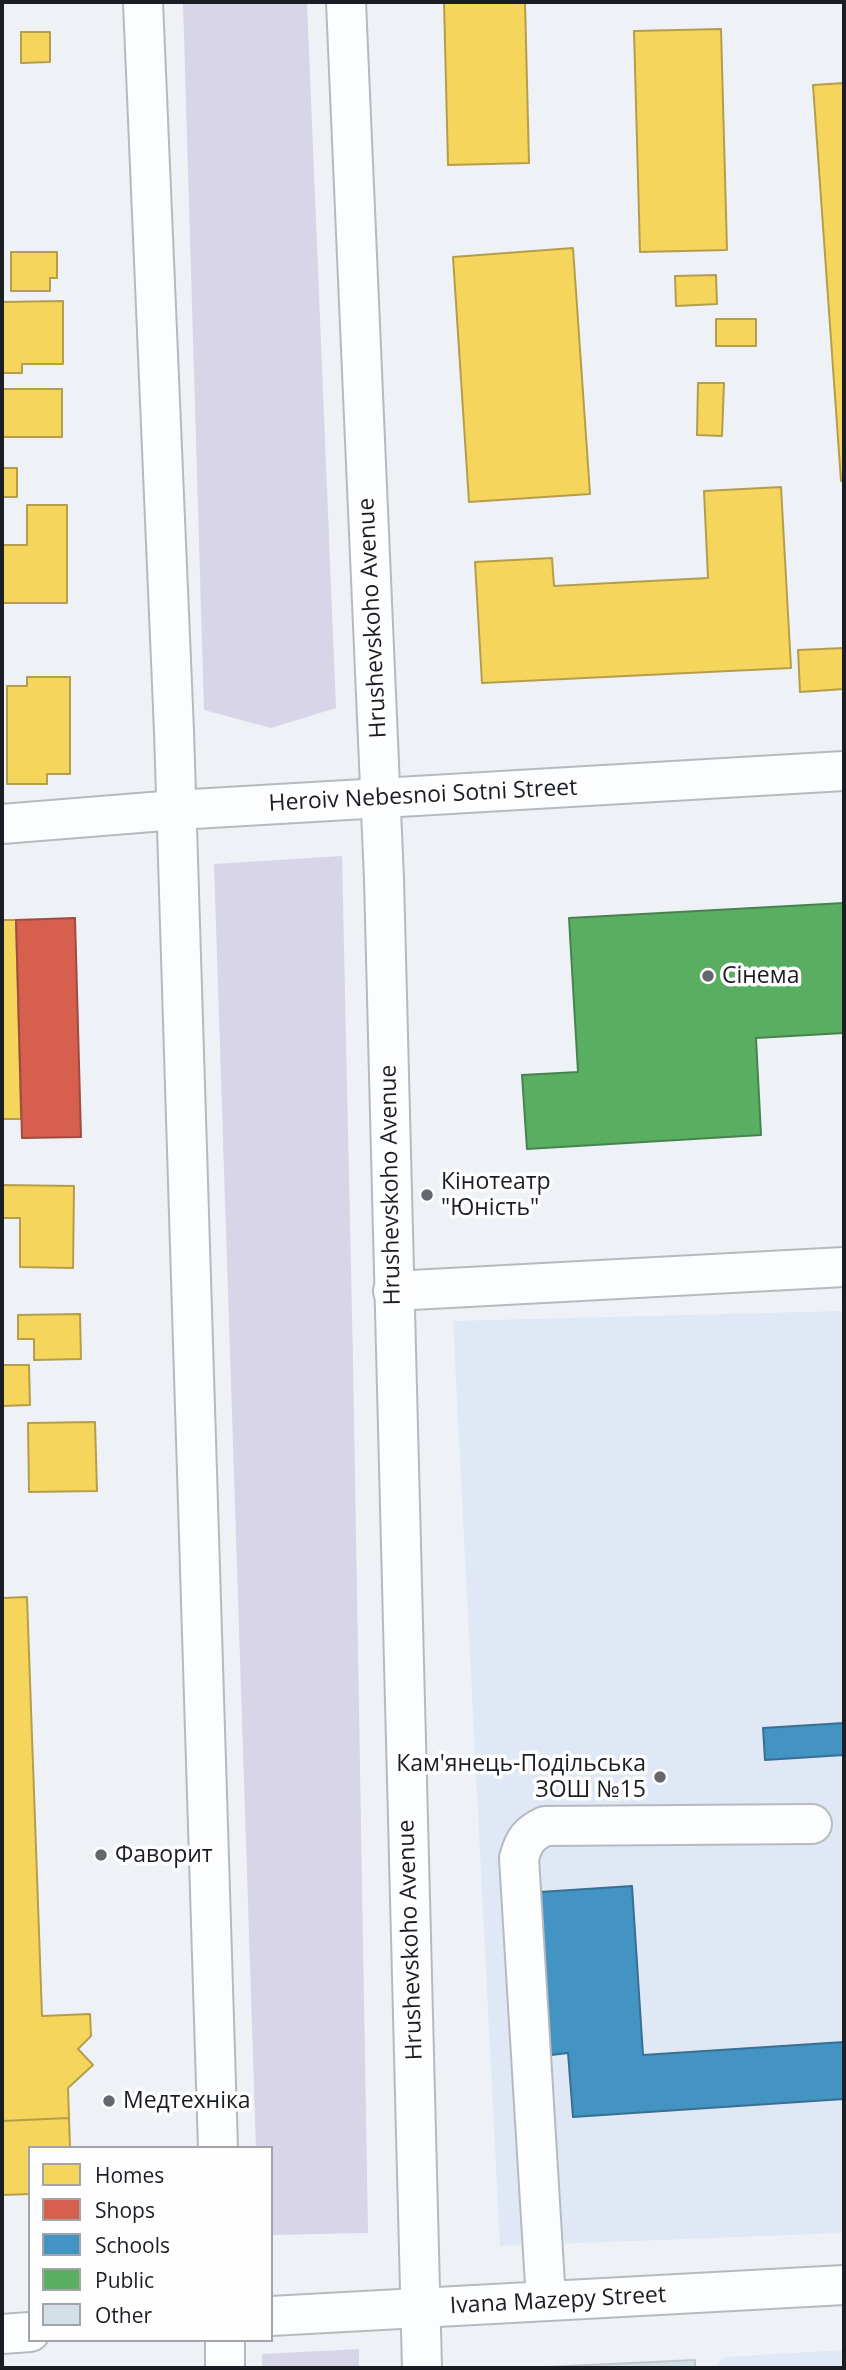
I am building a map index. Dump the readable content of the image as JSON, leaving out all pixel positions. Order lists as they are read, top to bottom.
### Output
{
  "streets": {
    "main road": ["Hrushevskoho Avenue", "Heroiv Nebesnoi Sotni Street", "Ivana Mazepy Street"]
  },
  "crossings": [
    ["Hrushevskoho Avenue", "Heroiv Nebesnoi Sotni Street"],
    ["Hrushevskoho Avenue", "Ivana Mazepy Street"]
  ],
  "places": [
    "Сінема",
    "Кінотеатр \"Юність\"",
    "Кам'янець-Подільська ЗОШ №15",
    "Фаворит",
    "Медтехніка"
  ],
  "legend": [
    "Homes",
    "Shops",
    "Schools",
    "Public",
    "Other"
  ]
}
